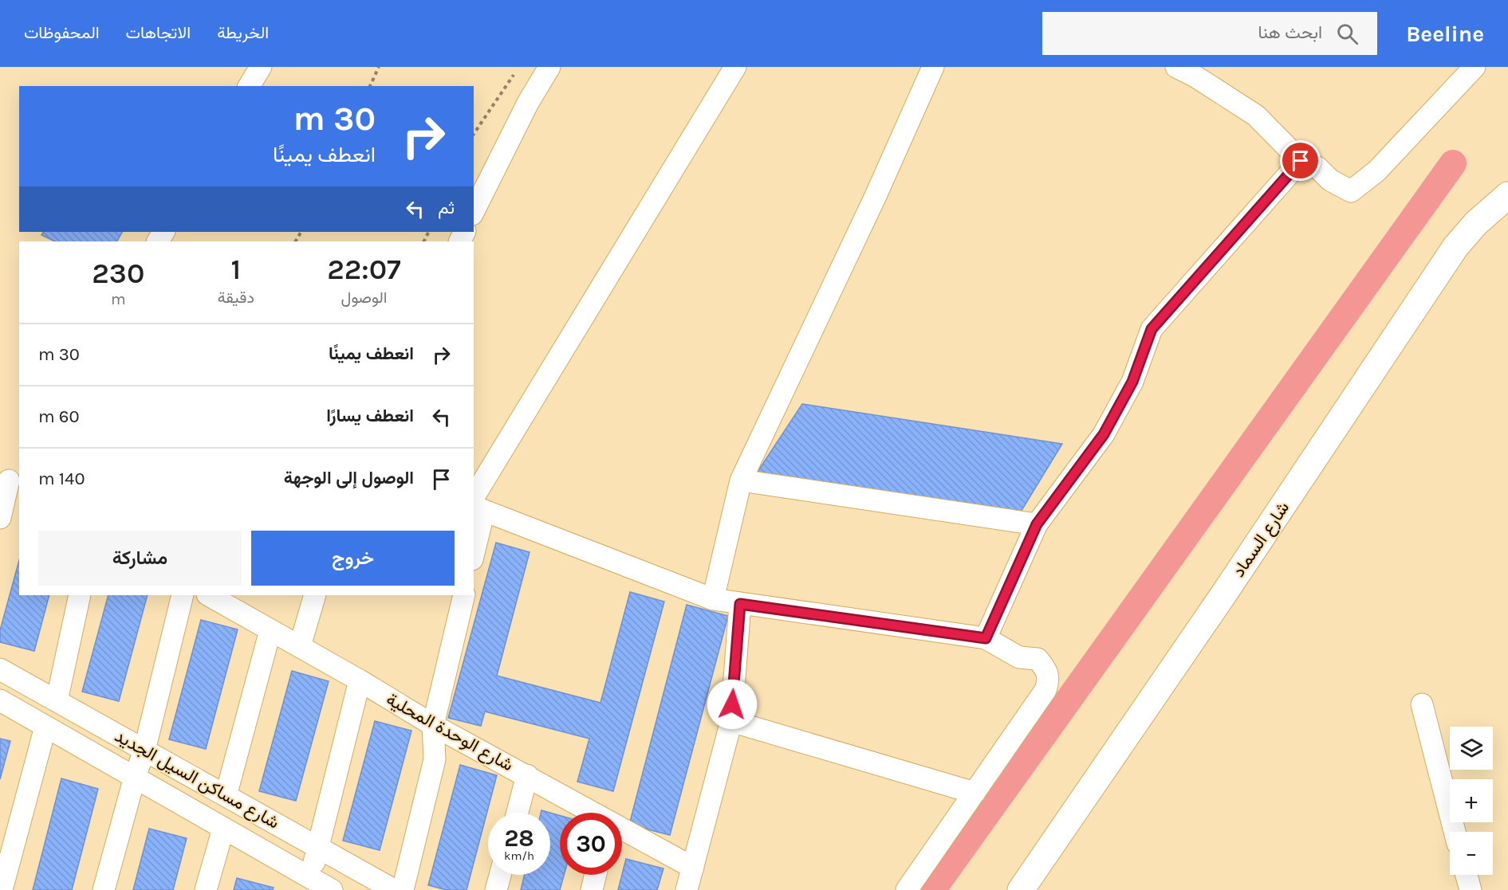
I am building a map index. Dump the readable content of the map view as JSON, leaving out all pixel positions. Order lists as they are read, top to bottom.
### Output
{
  "streets": {
    "street": ["شارع السماد", "شارع الوحدة المحلية", "شارع مساكن السيل الجديد"]
  },
  "page": {
    "header": "Beeline",
    "search": "ابحث هنا",
    "nav": ["الخريطة", "الاتجاهات", "المحفوظات"],
    "turn": ["30 m", "انعطف يمينًا"],
    "then": "ثم",
    "eta": [
      "22:07",
      "الوصول",
      "1",
      "دقيقة",
      "230",
      "m"
    ],
    "list": [
      {
        "name": "انعطف يمينًا",
        "value": "30 m"
      },
      {
        "name": "انعطف يسارًا",
        "value": "60 m"
      },
      {
        "name": "الوصول إلى الوجهة",
        "value": "140 m"
      }
    ],
    "buttons": ["خروج", "مشاركة"],
    "map_buttons": ["+", "−"],
    "speed": "28 km/h",
    "limit": "30"
  }
}
